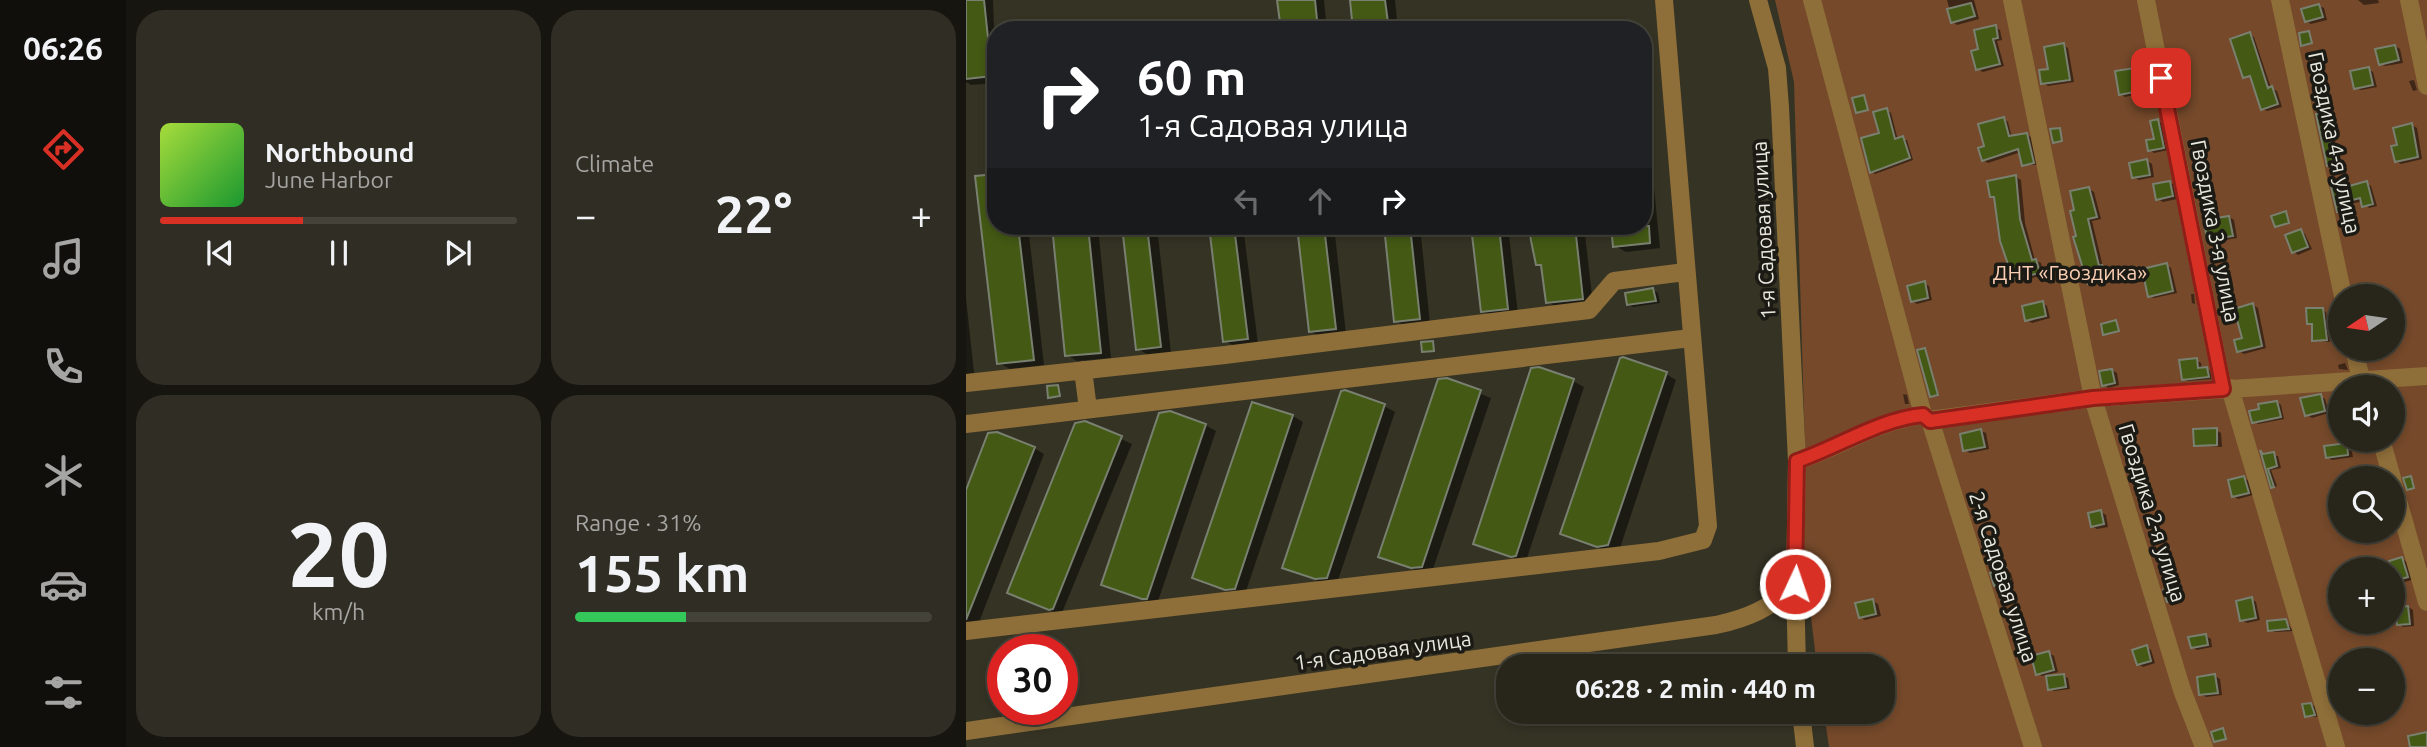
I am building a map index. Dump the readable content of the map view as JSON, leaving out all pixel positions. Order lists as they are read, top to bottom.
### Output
{
  "streets": {
    "street": [
      "Гвоздика 4-я улица",
      "1-я Садовая улица",
      "Гвоздика 3-я улица",
      "Гвоздика 2-я улица",
      "2-я Садовая улица"
    ]
  },
  "parks": ["ДНТ «Гвоздика»"],
  "north": "left",
  "page": {
    "tabs": "06:26",
    "tile": [
      "Climate",
      ["20", "km/h"],
      ["Range · 31%", "155 km"]
    ],
    "turn": ["60 m", "1-я Садовая улица"],
    "song": ["Northbound", "June Harbor"],
    "heat": ["−", "22°", "+"],
    "map_buttons": ["+", "−"],
    "limit": "30",
    "trip": "06:28 · 2 min · 440 m"
  }
}
